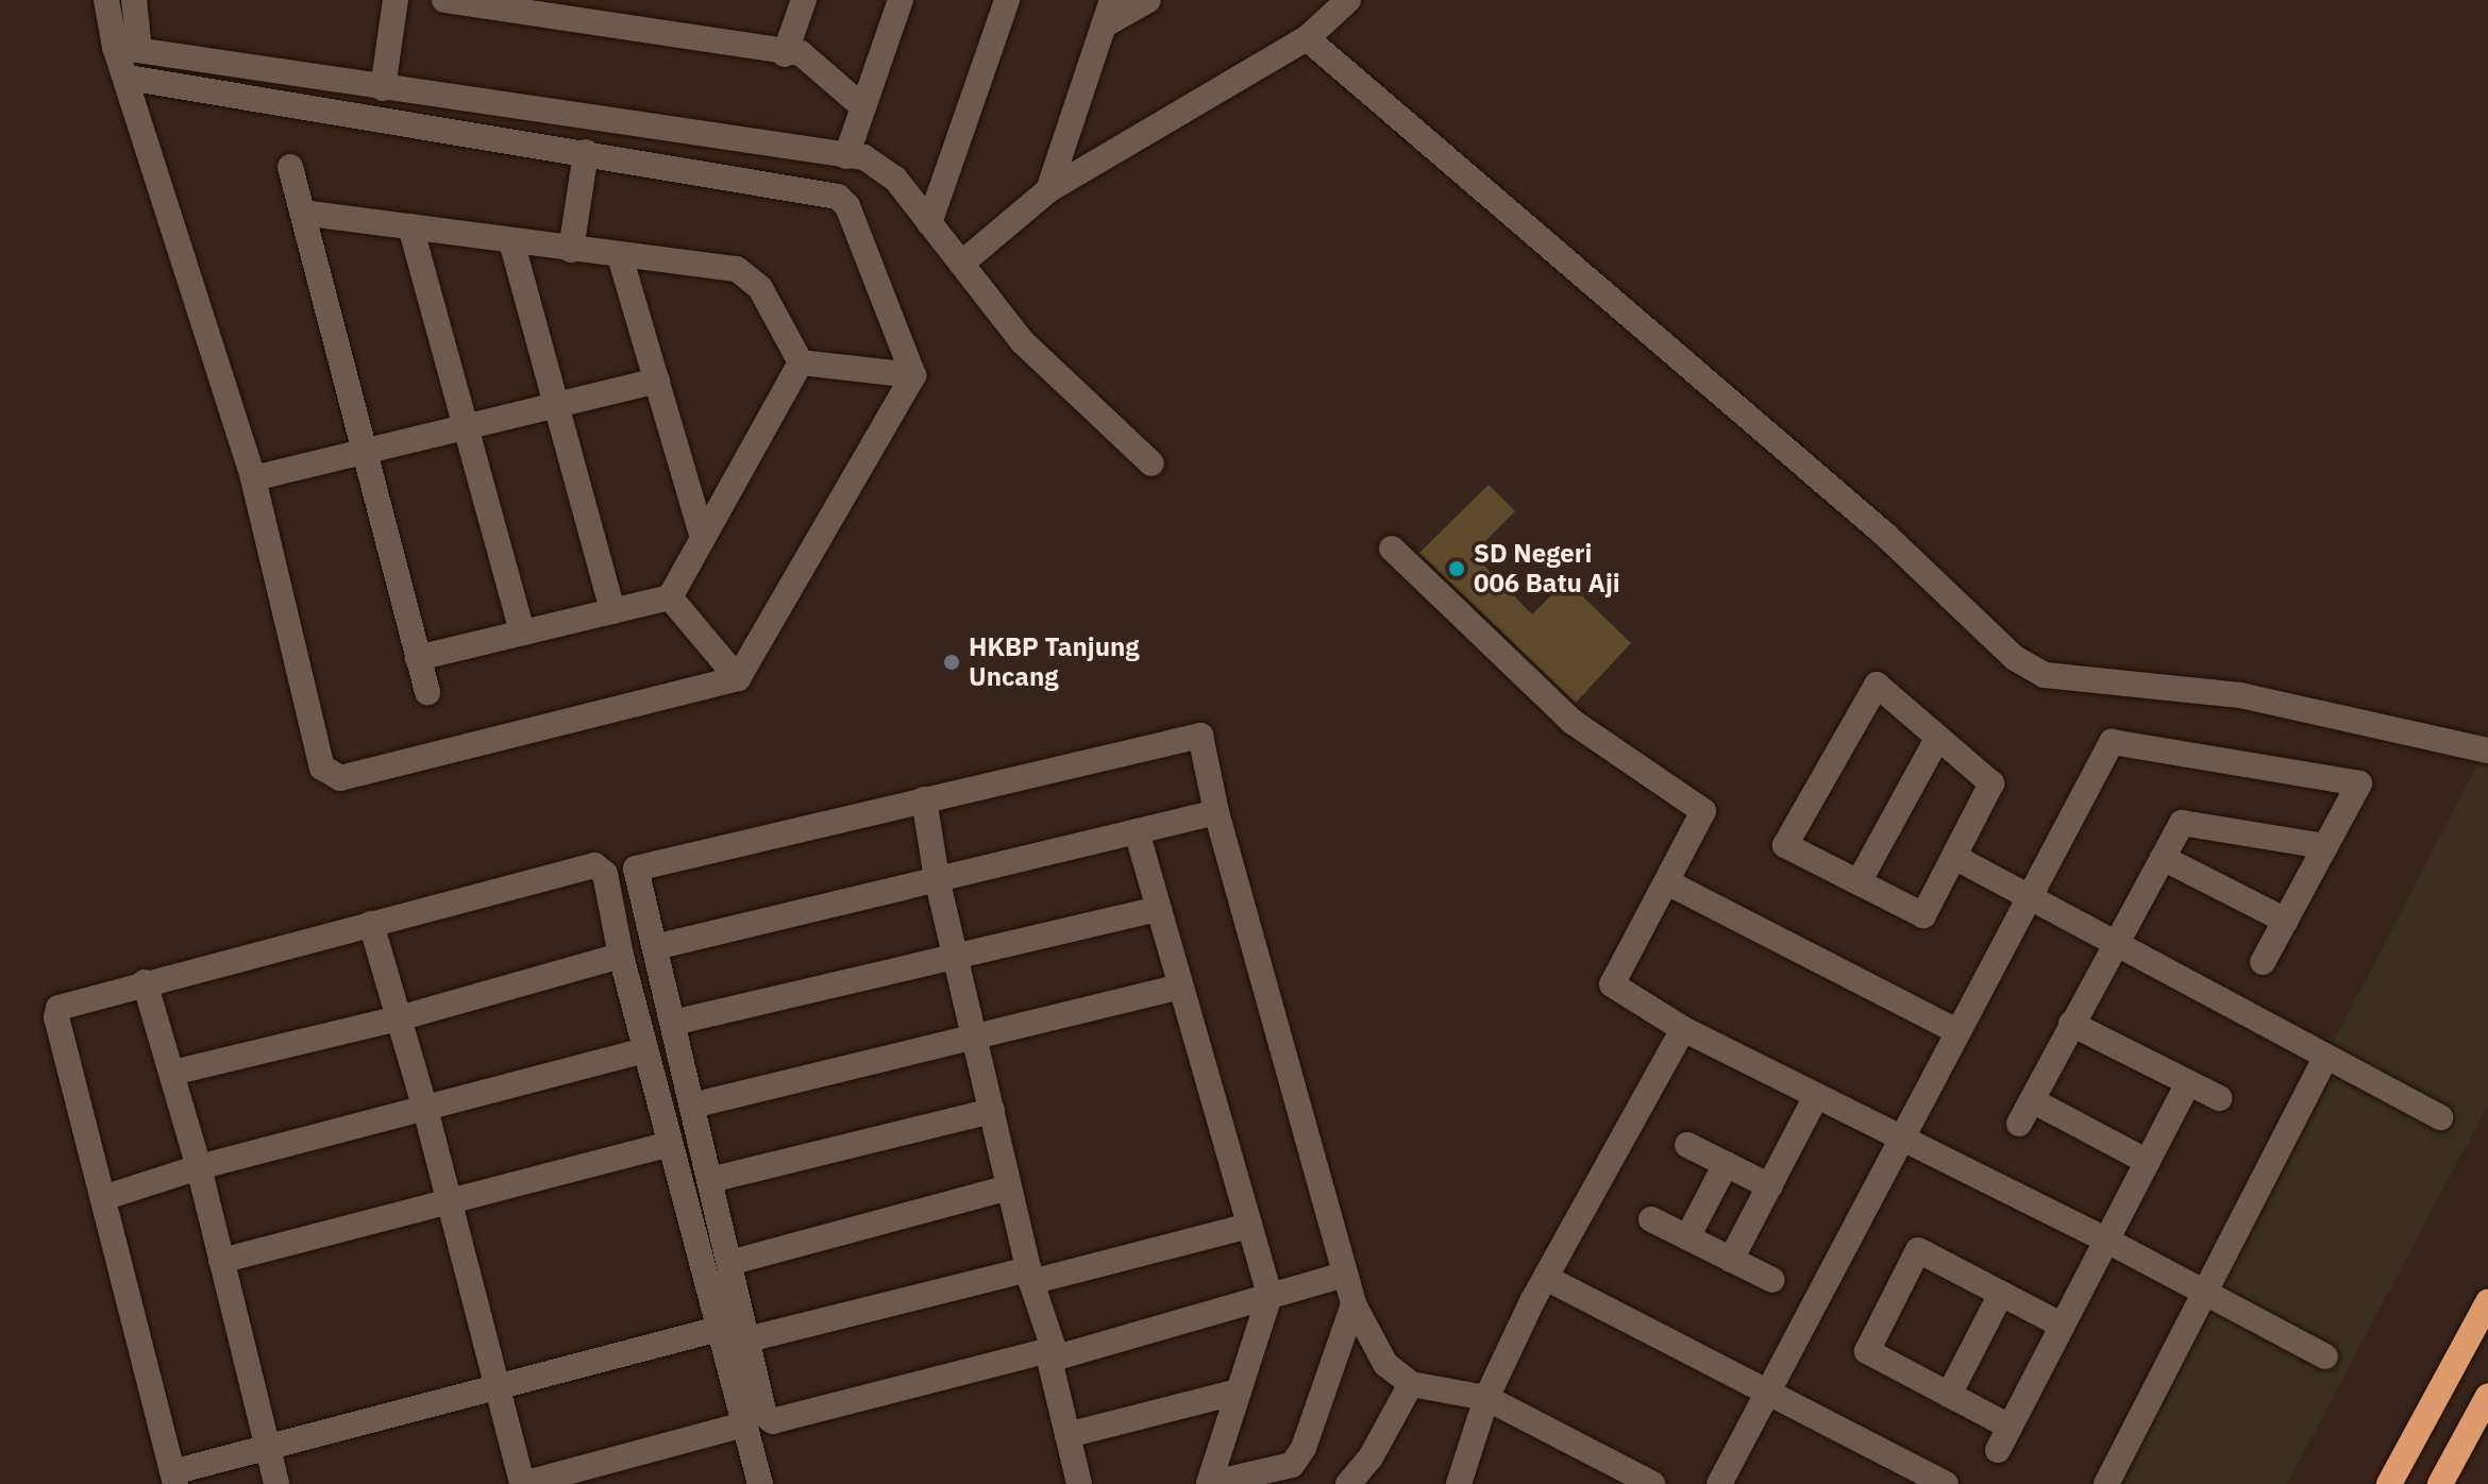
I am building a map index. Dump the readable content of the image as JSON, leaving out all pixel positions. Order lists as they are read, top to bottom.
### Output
{
  "places": ["SD Negeri 006 Batu Aji", "HKBP Tanjung Uncang"]
}
